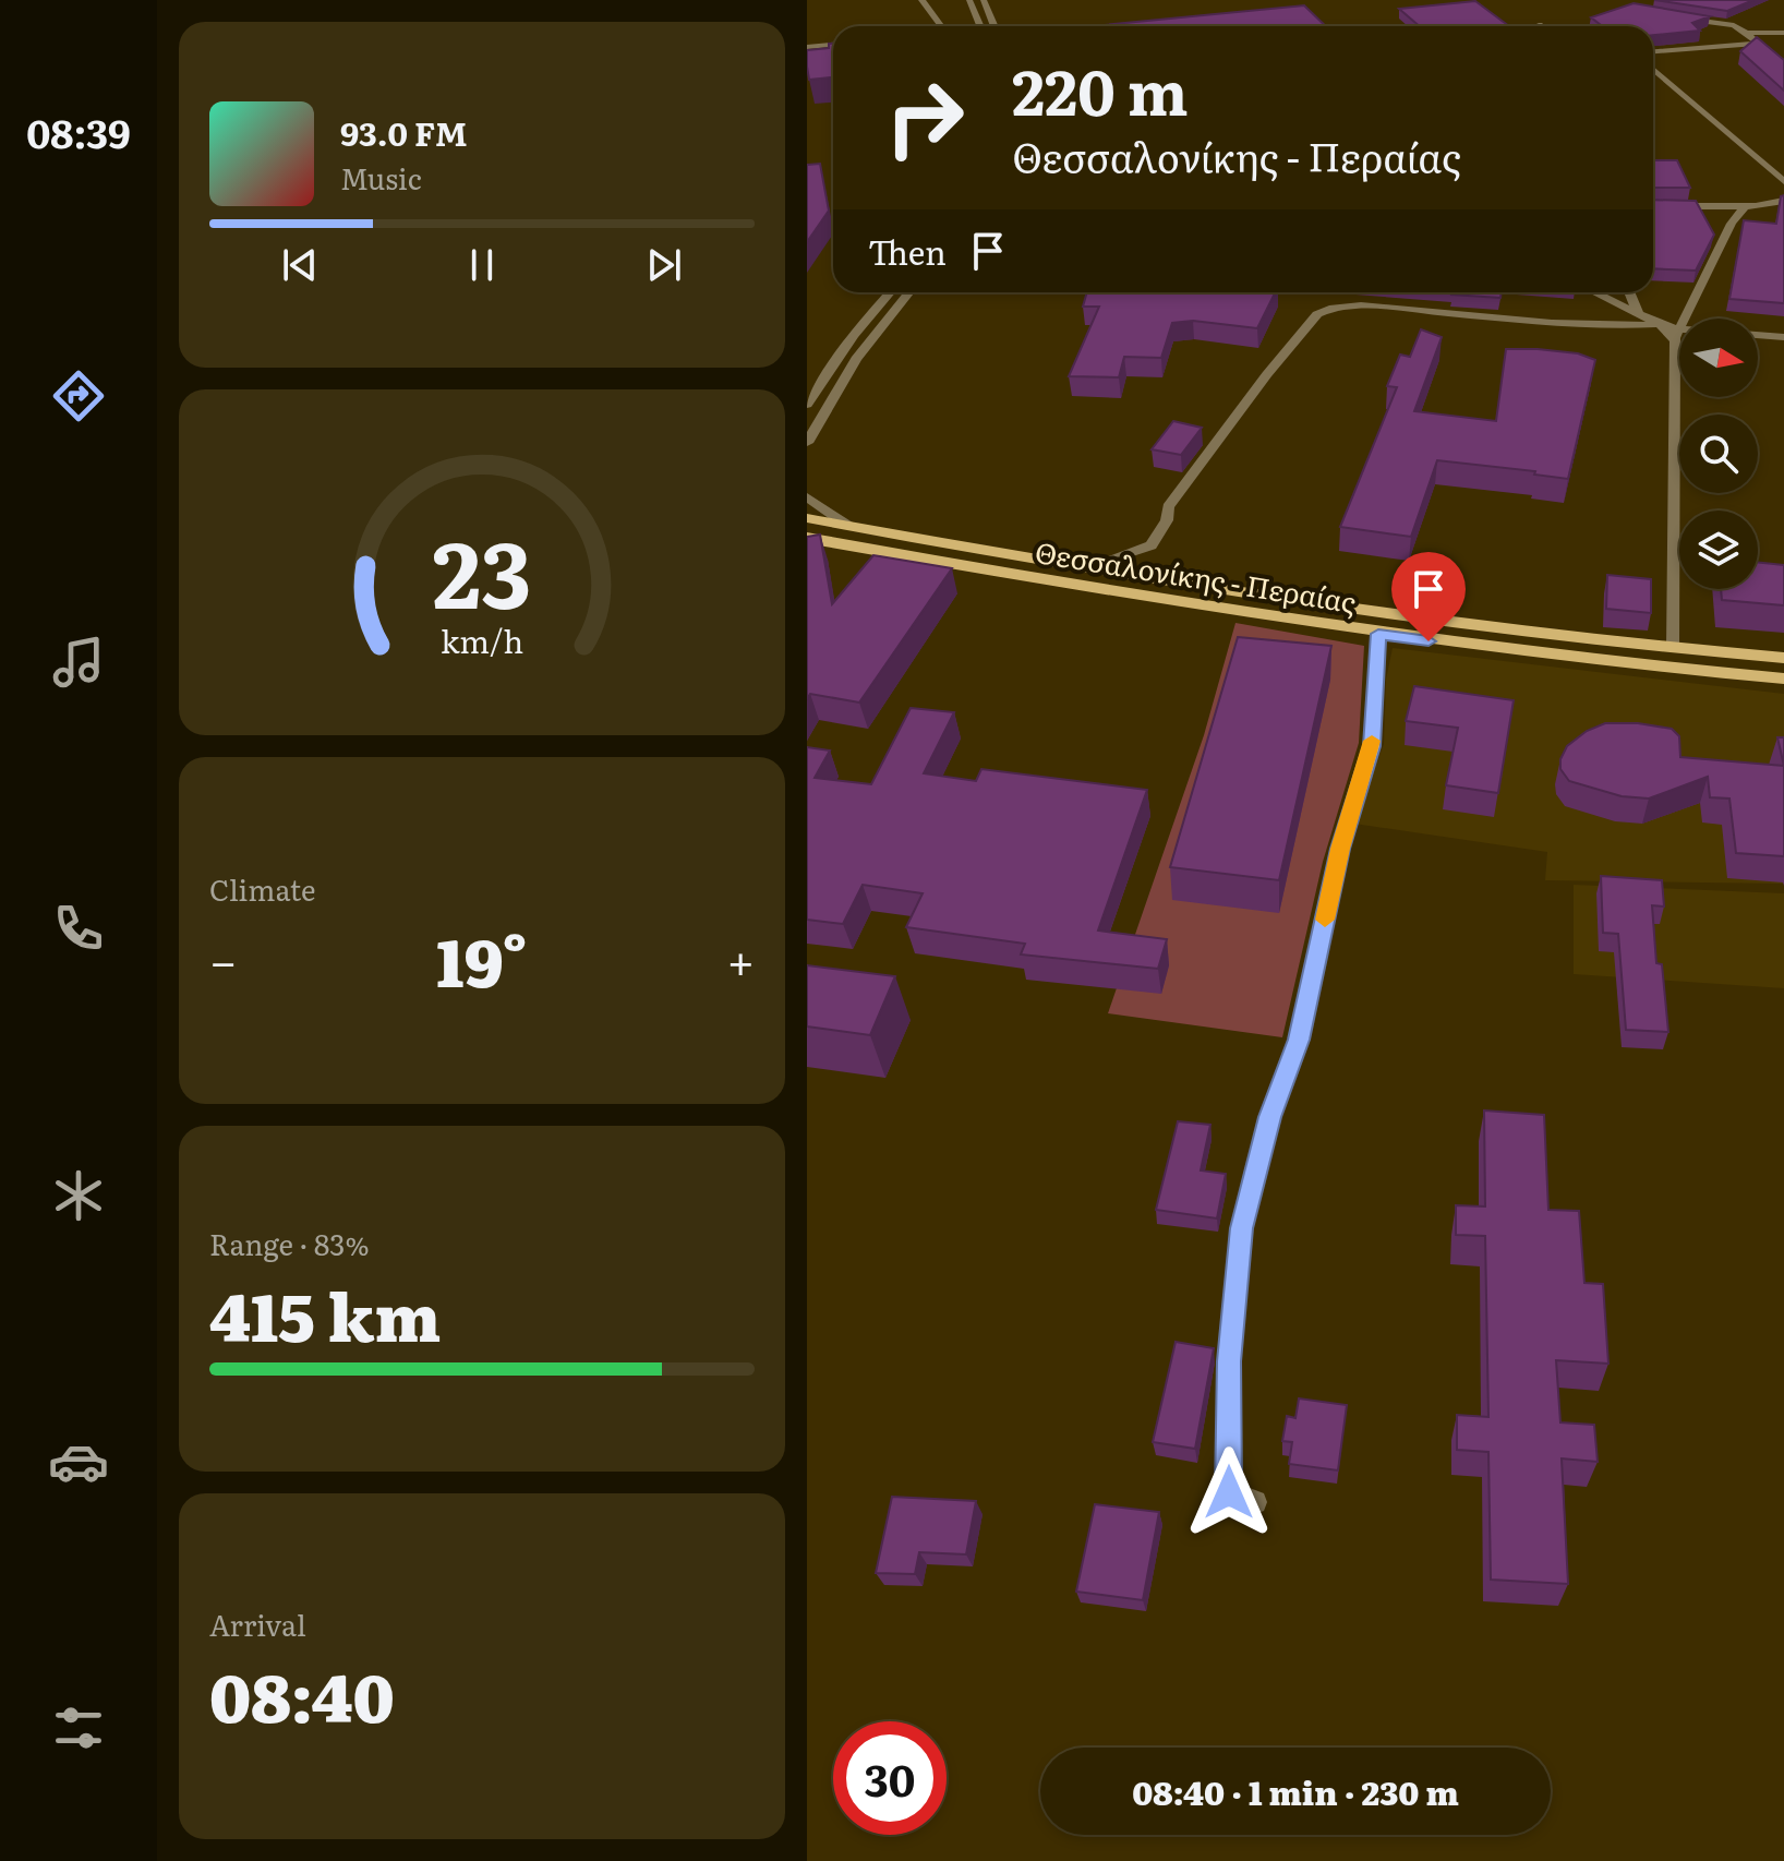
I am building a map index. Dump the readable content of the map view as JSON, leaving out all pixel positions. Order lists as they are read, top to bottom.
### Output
{
  "streets": {
    "main road": ["Θεσσαλονίκης - Περαίας"]
  },
  "north": "right",
  "page": {
    "tabs": "08:39",
    "turn": ["220 m", "Θεσσαλονίκης - Περαίας"],
    "song": ["93.0 FM", "Music"],
    "then": "Then",
    "tile": [
      "Climate",
      ["Range · 83%", "415 km"],
      ["Arrival", "08:40"]
    ],
    "heat": ["−", "19°", "+"],
    "limit": "30",
    "trip": "08:40 · 1 min · 230 m",
    "gauge": ["23", "km/h"]
  }
}
